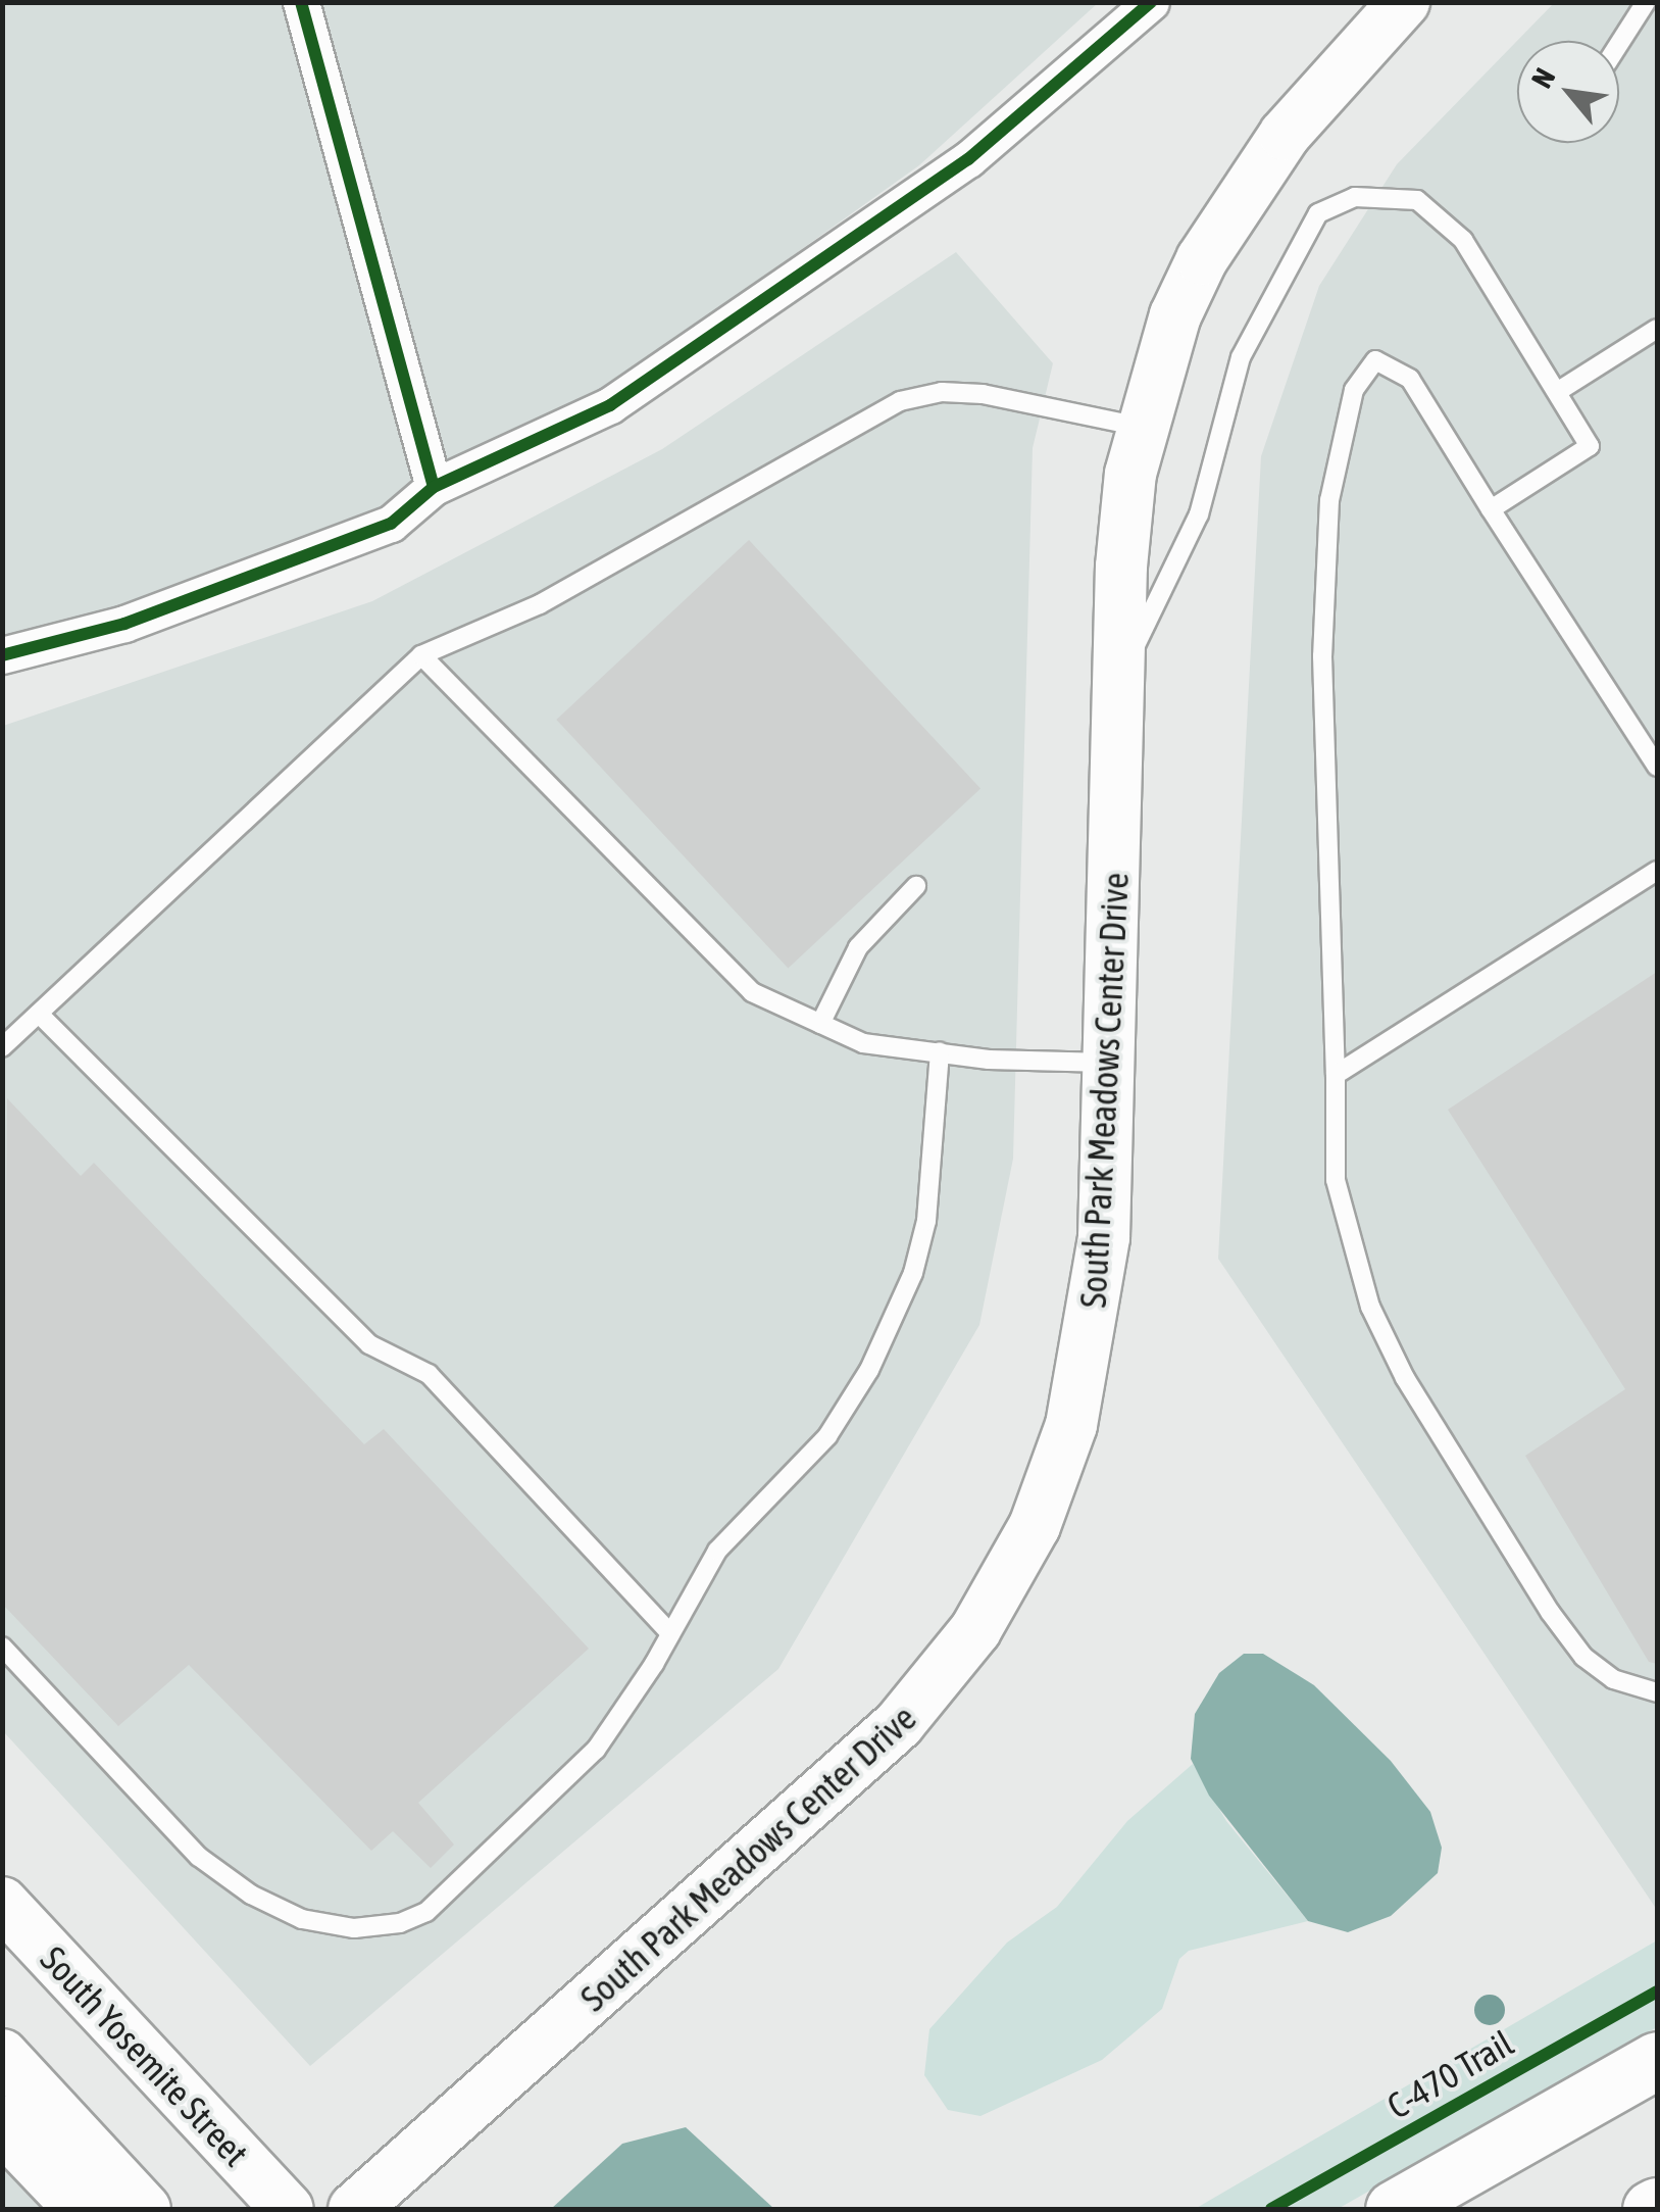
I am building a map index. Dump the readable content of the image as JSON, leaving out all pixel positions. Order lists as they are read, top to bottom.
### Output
{
  "streets": {
    "main road": ["South Park Meadows Center Drive", "South Yosemite Street"],
    "cycle path": ["C-470 Trail"]
  },
  "north": "top left"
}
